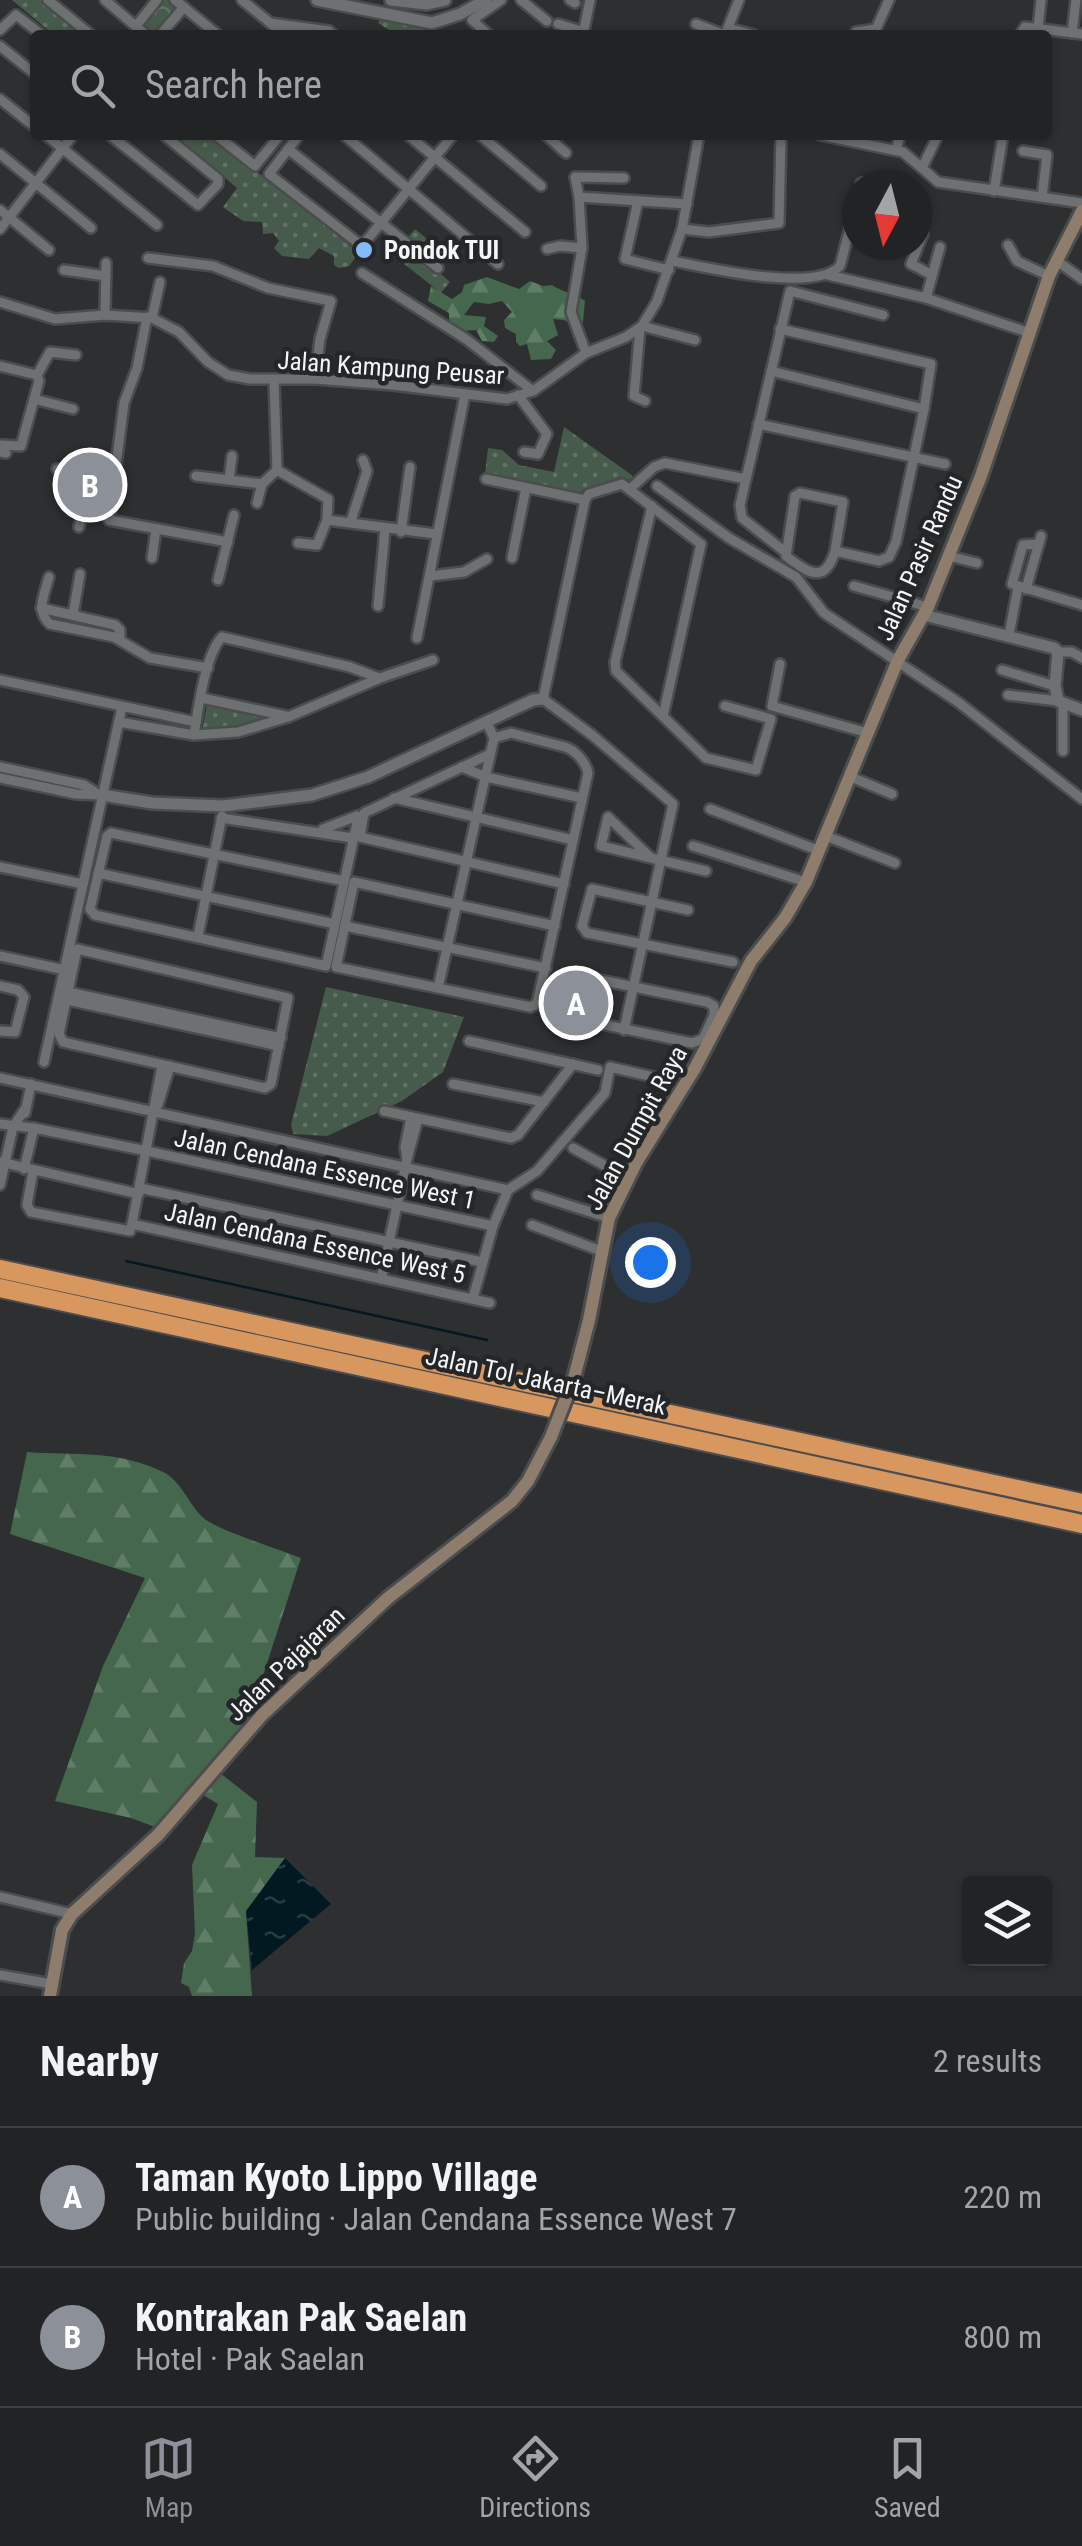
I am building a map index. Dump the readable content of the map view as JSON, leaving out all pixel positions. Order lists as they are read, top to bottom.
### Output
{
  "streets": {
    "highway": ["Jalan Tol Jakarta–Merak"],
    "main road": ["Jalan Pasir Randu", "Jalan Dumpit Raya", "Jalan Pajajaran"],
    "street": ["Jalan Kampung Peusar", "Jalan Cendana Essence West 1", "Jalan Cendana Essence West 5"]
  },
  "crossings": [
    ["Jalan Pasir Randu", "Jalan Dumpit Raya"],
    ["Jalan Dumpit Raya", "Jalan Pajajaran"]
  ],
  "places": ["Pondok TUI"],
  "north": "bottom",
  "page": {
    "search": "Search here",
    "pins": ["B", "A"],
    "heading": ["Nearby", "2 results"],
    "list": [
      {
        "mark": "A",
        "name": "Taman Kyoto Lippo Village",
        "note": "Public building · Jalan Cendana Essence West 7",
        "value": "220 m"
      },
      {
        "mark": "B",
        "name": "Kontrakan Pak Saelan",
        "note": "Hotel · Pak Saelan",
        "value": "800 m"
      }
    ],
    "nav": ["Map", "Directions", "Saved"]
  }
}
